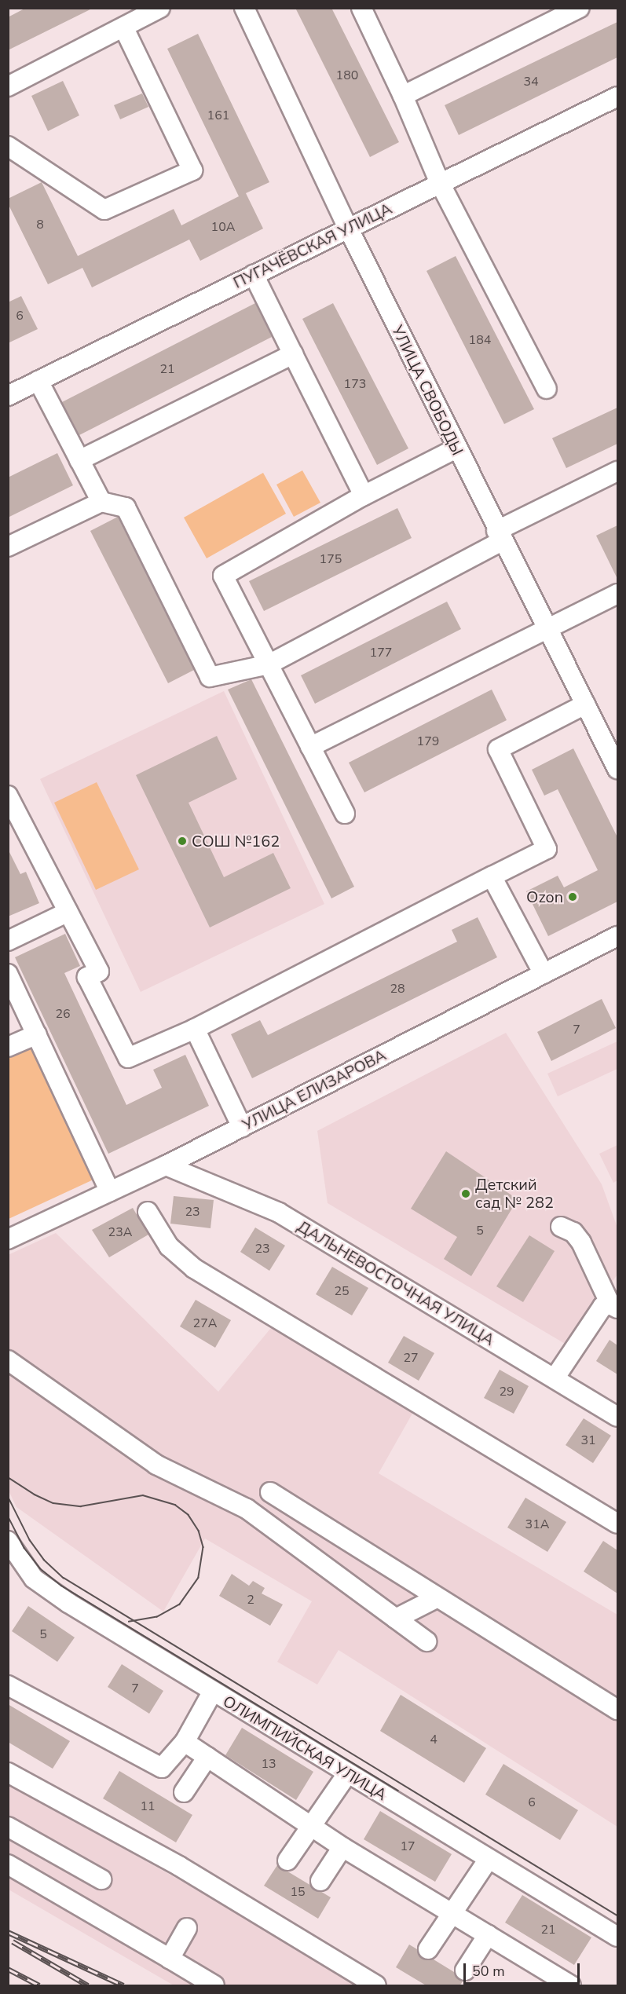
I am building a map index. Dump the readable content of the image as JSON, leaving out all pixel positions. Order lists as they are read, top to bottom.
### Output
{
  "streets": {
    "street": [
      "ПУГАЧЁВСКАЯ УЛИЦА",
      "УЛИЦА СВОБОДЫ",
      "УЛИЦА ЕЛИЗАРОВА",
      "ДАЛЬНЕВОСТОЧНАЯ УЛИЦА",
      "ОЛИМПИЙСКАЯ УЛИЦА"
    ]
  },
  "crossings": [
    ["ПУГАЧЁВСКАЯ УЛИЦА", "УЛИЦА СВОБОДЫ"],
    ["УЛИЦА ЕЛИЗАРОВА", "ДАЛЬНЕВОСТОЧНАЯ УЛИЦА"]
  ],
  "places": ["СОШ №162", "Ozon", "Детский сад № 282"],
  "house_numbers": [
    "180",
    "34",
    "161",
    "8",
    "10А",
    "6",
    "184",
    "21",
    "173",
    "175",
    "177",
    "179",
    "28",
    "26",
    "7",
    "23",
    "5",
    "23А",
    "23",
    "25",
    "27А",
    "27",
    "29",
    "31",
    "31А",
    "2",
    "5",
    "7",
    "4",
    "13",
    "6",
    "11",
    "17",
    "15",
    "21"
  ],
  "scale_bar": "50 m"
}
